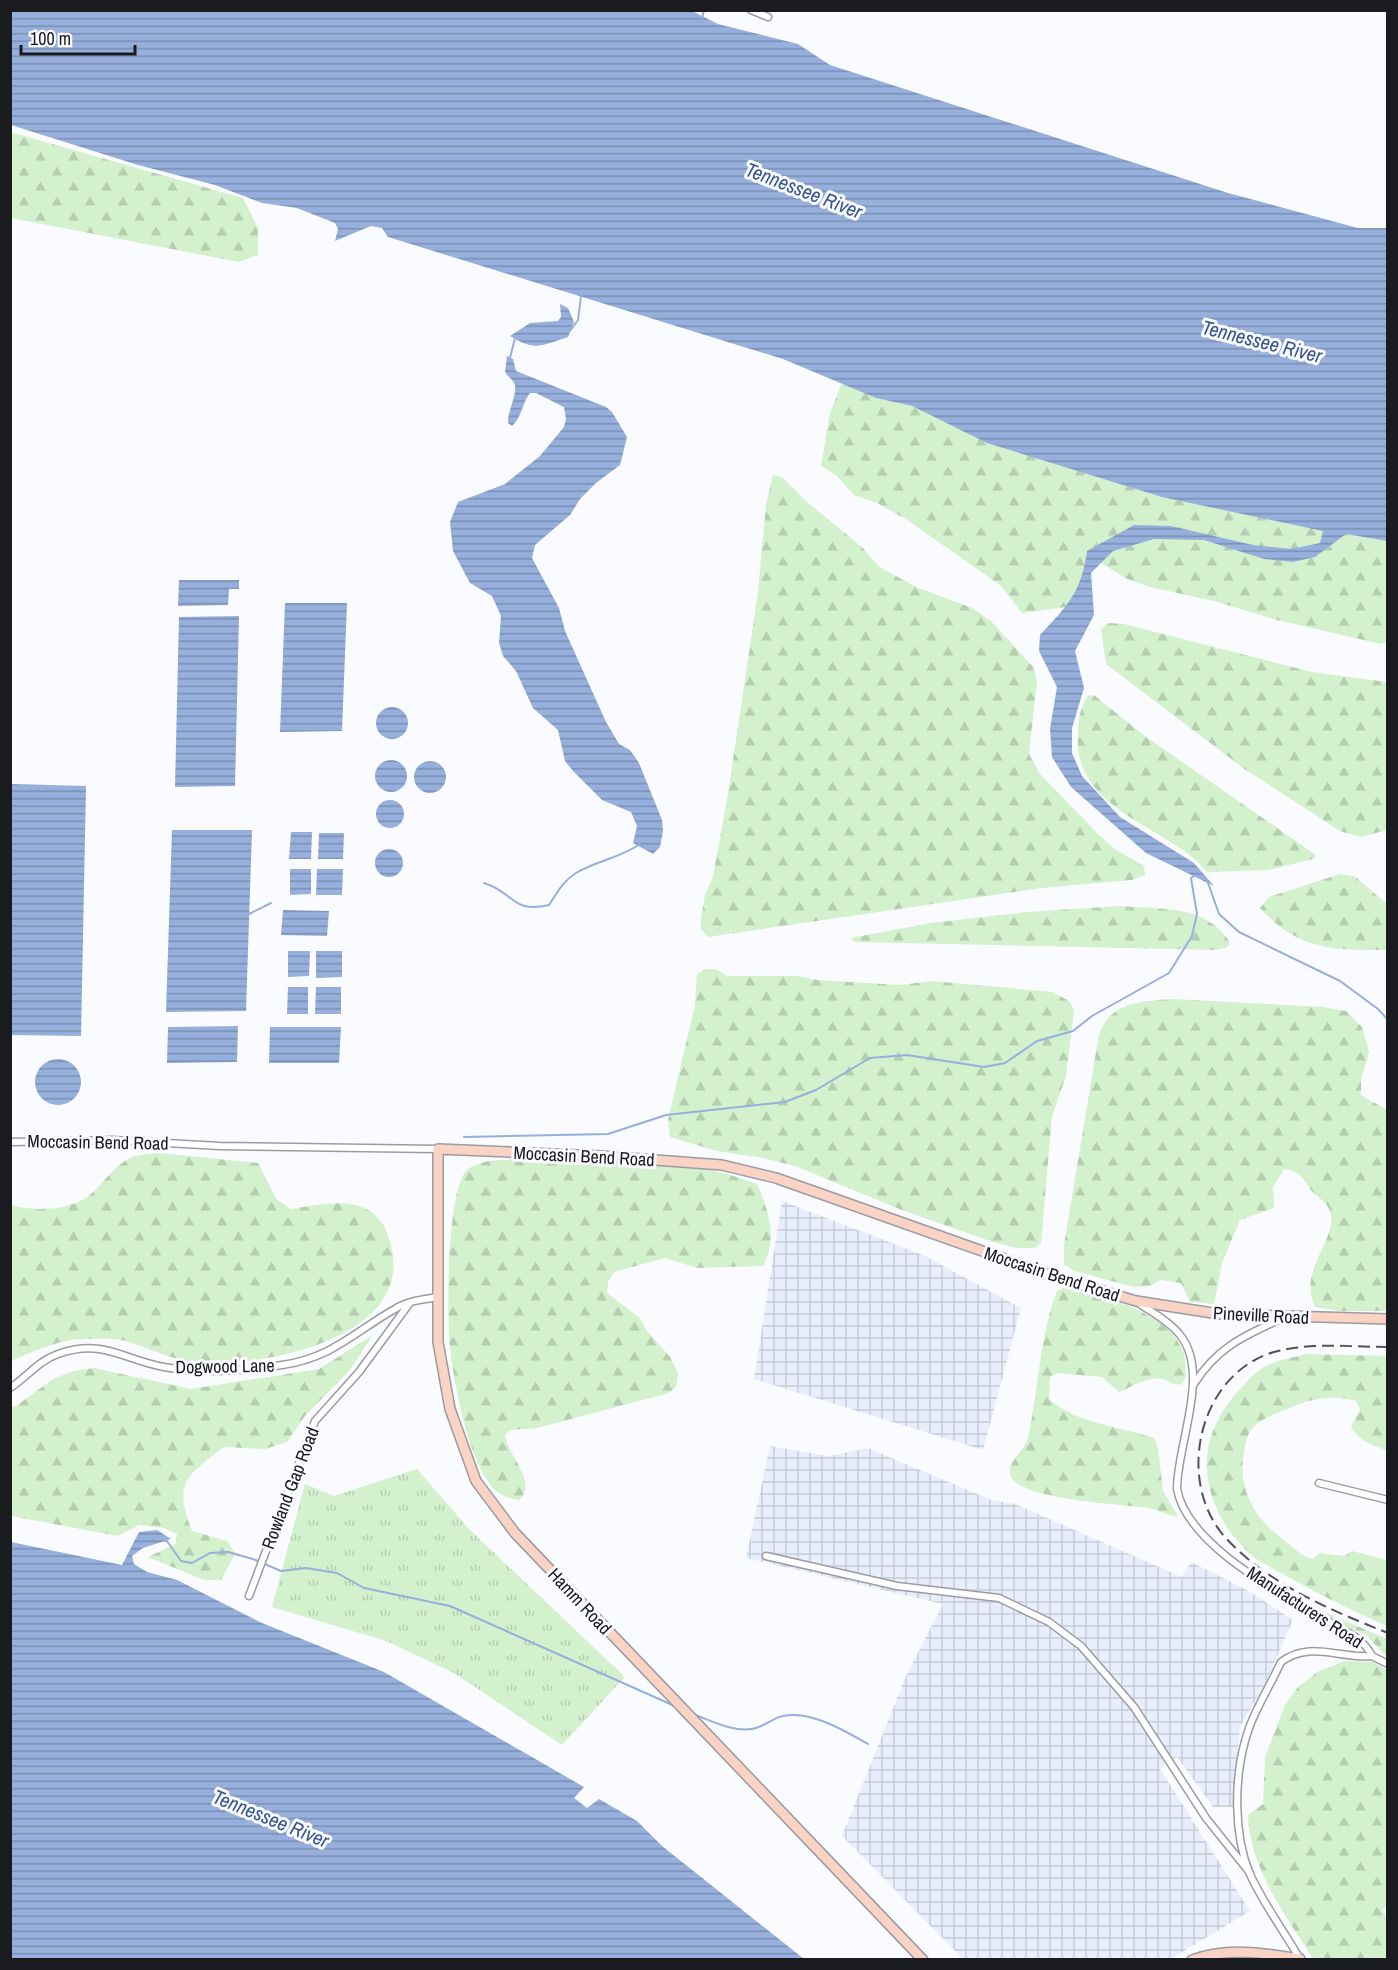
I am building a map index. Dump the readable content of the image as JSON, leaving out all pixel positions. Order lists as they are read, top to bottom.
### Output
{
  "streets": {
    "main road": ["Moccasin Bend Road", "Pineville Road", "Hamm Road"],
    "street": ["Dogwood Lane", "Rowland Gap Road", "Manufacturers Road"]
  },
  "crossings": [
    ["Moccasin Bend Road", "Pineville Road"],
    ["Moccasin Bend Road", "Hamm Road"],
    ["Moccasin Bend Road", "Manufacturers Road"],
    ["Pineville Road", "Manufacturers Road"],
    ["Dogwood Lane", "Rowland Gap Road"],
    ["Dogwood Lane", "Hamm Road"]
  ],
  "water": ["Tennessee River"],
  "scale_bar": "100 m"
}
